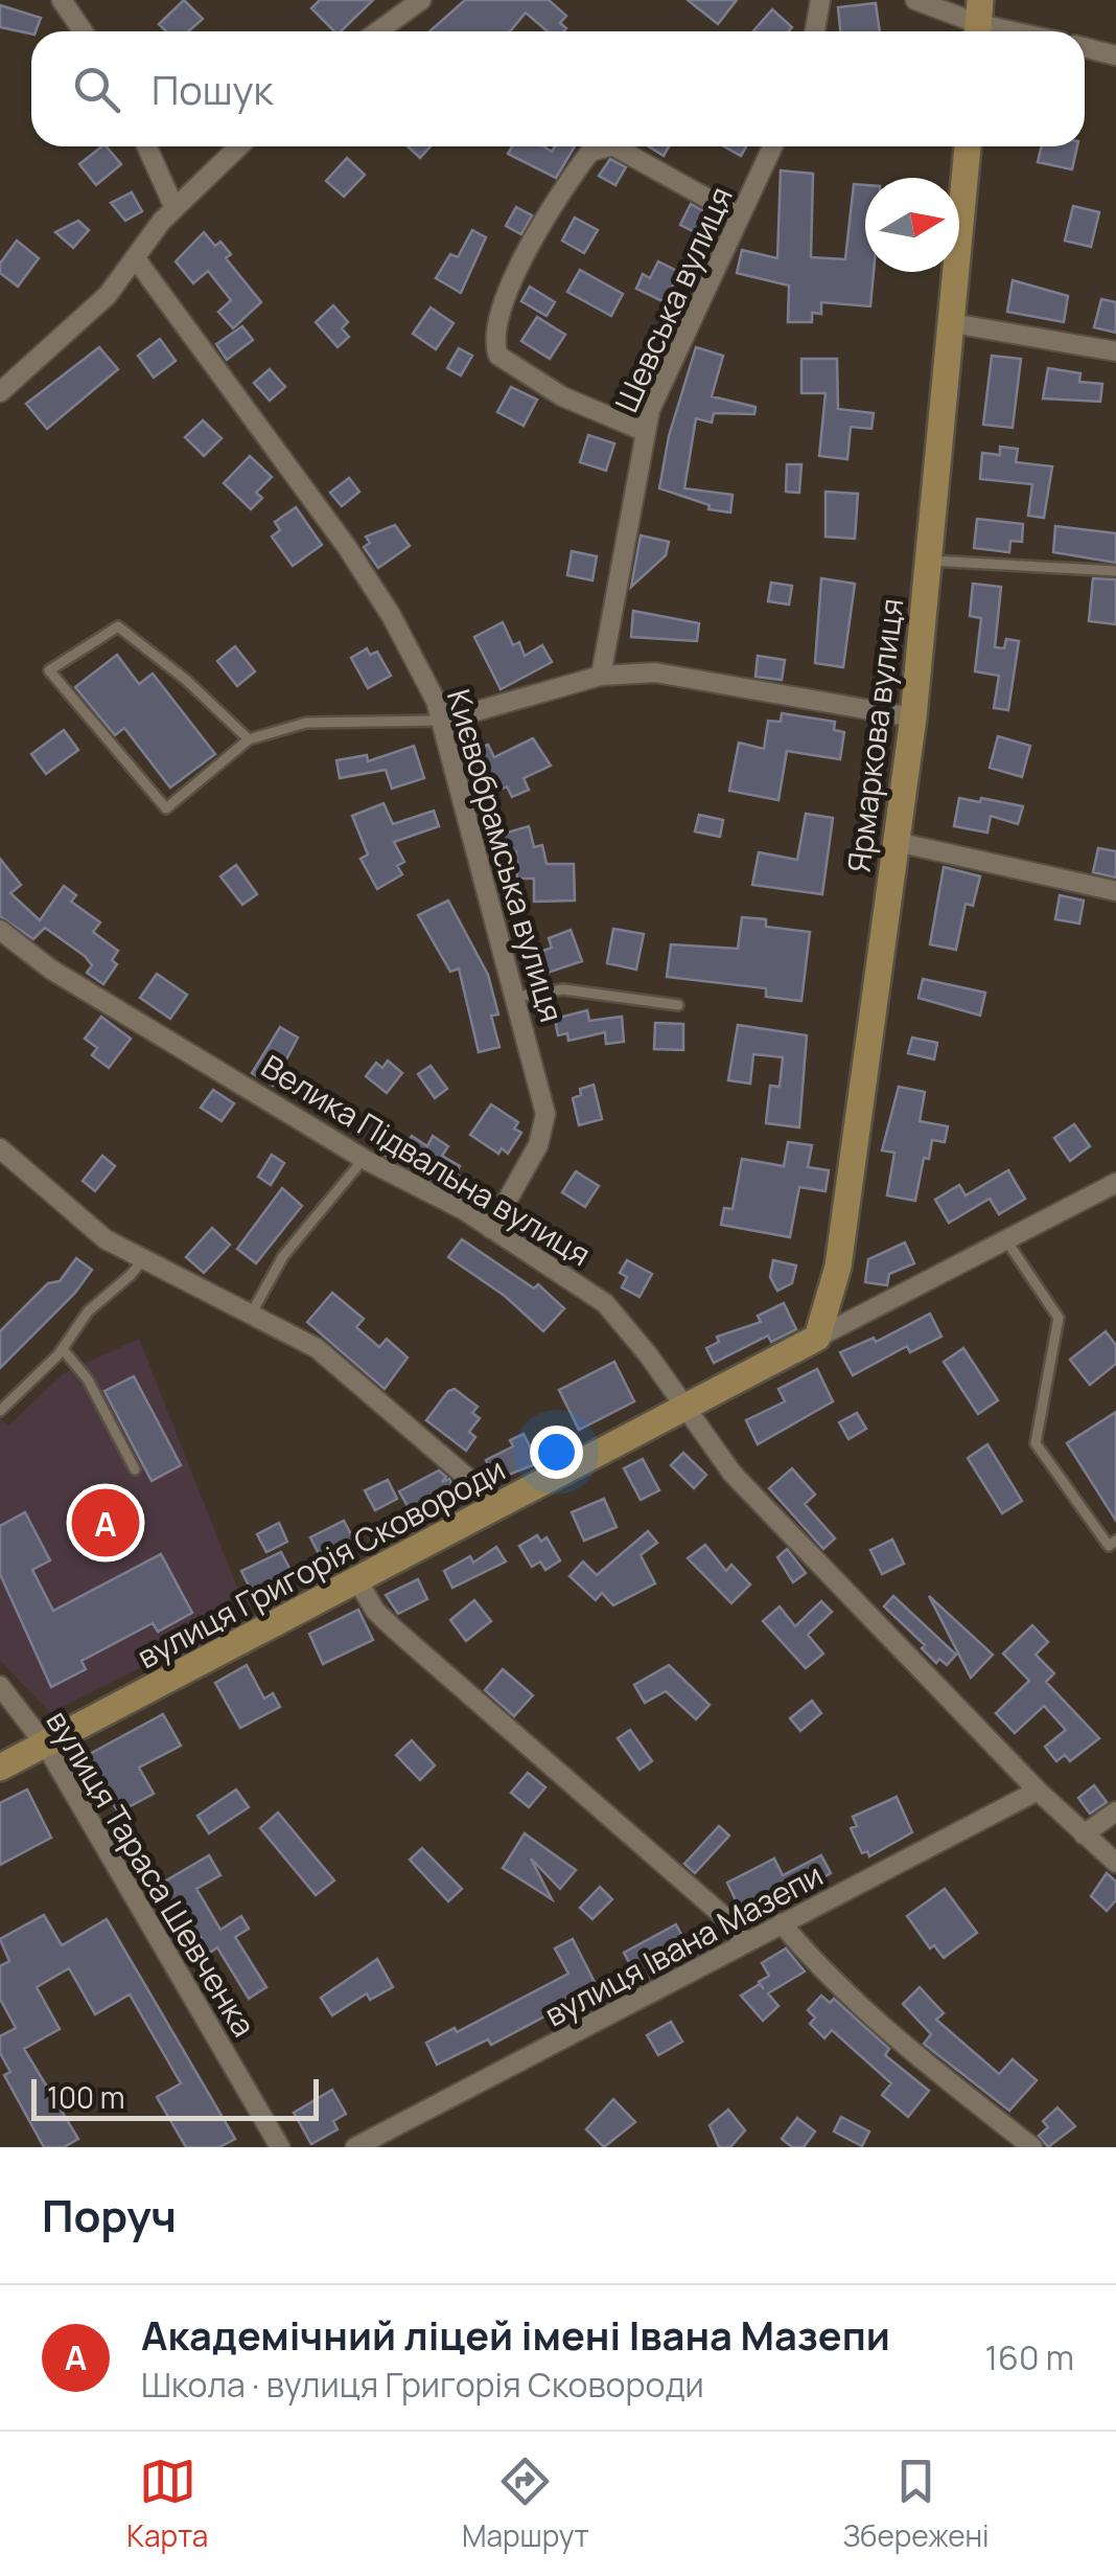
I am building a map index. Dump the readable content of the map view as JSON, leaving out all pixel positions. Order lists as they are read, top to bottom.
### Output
{
  "streets": {
    "street": [
      "Шевська вулиця",
      "Ярмаркова вулиця",
      "Києвобрамська вулиця",
      "Велика Підвальна вулиця",
      "вулиця Григорія Сковороди",
      "вулиця Тараса Шевченка",
      "вулиця Івана Мазепи"
    ]
  },
  "crossings": [
    ["Ярмаркова вулиця", "вулиця Григорія Сковороди"],
    ["Києвобрамська вулиця", "Велика Підвальна вулиця"],
    ["Велика Підвальна вулиця", "вулиця Григорія Сковороди"],
    ["Велика Підвальна вулиця", "вулиця Івана Мазепи"],
    ["вулиця Григорія Сковороди", "вулиця Тараса Шевченка"]
  ],
  "scale_bar": "100 m",
  "north": "right",
  "page": {
    "search": "Пошук",
    "pins": "A",
    "scale": "100 m",
    "heading": "Поруч",
    "list": [
      {
        "mark": "A",
        "name": "Академічний ліцей імені Івана Мазепи",
        "note": "Школа · вулиця Григорія Сковороди",
        "value": "160 m"
      }
    ],
    "nav": ["Карта", "Маршрут", "Збережені"]
  }
}
